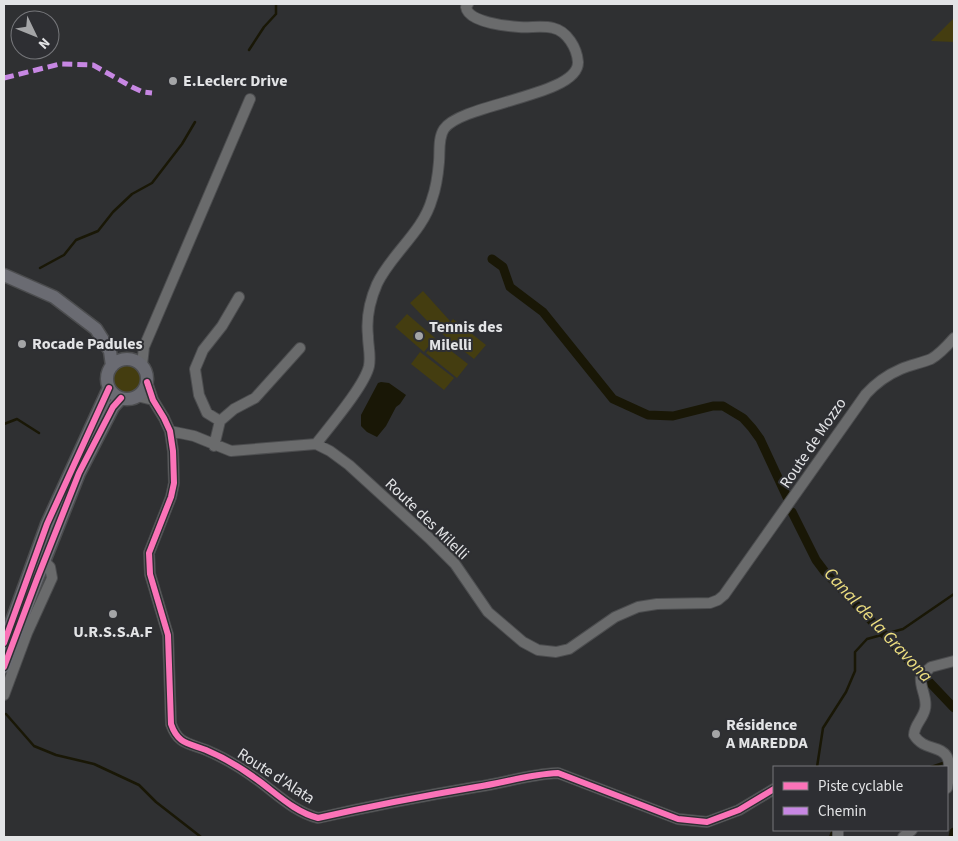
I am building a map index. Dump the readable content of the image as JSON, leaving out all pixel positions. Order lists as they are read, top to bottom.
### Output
{
  "streets": {
    "street": ["Route de Mozzo", "Route des Milelli", "Route d'Alata"]
  },
  "crossings": [
    ["Route de Mozzo", "Route des Milelli"]
  ],
  "water": ["Canal de la Gravona"],
  "places": [
    "E.Leclerc Drive",
    "Tennis des Milelli",
    "Rocade Padules",
    "U.R.S.S.A.F",
    "Résidence A MAREDDA"
  ],
  "legend": ["Piste cyclable", "Chemin"],
  "north": "bottom right"
}
